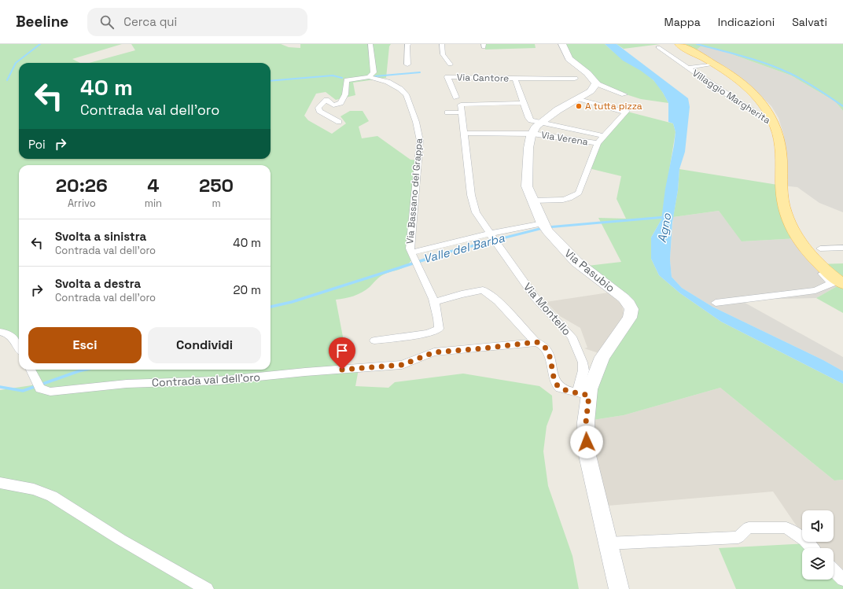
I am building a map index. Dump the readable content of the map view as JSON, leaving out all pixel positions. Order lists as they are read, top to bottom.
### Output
{
  "streets": {
    "main road": ["Via Pasubio"],
    "street": [
      "Via Cantore",
      "Villaggio Margherita",
      "Via Verena",
      "Via Bassano del Grappa",
      "Via Montello",
      "Contrada val dell'oro"
    ]
  },
  "crossings": [
    ["Via Cantore", "Via Montello"],
    ["Via Verena", "Via Pasubio"],
    ["Via Verena", "Via Montello"],
    ["Via Bassano del Grappa", "Via Pasubio"],
    ["Via Bassano del Grappa", "Via Montello"],
    ["Via Pasubio", "Via Montello"]
  ],
  "water": ["Agno", "Valle del Barba"],
  "places": ["A tutta pizza"],
  "page": {
    "header": "Beeline",
    "search": "Cerca qui",
    "nav": ["Mappa", "Indicazioni", "Salvati"],
    "turn": ["40 m", "Contrada val dell'oro"],
    "then": "Poi",
    "eta": [
      "20:26",
      "Arrivo",
      "4",
      "min",
      "250",
      "m"
    ],
    "list": [
      {
        "name": "Svolta a sinistra",
        "note": "Contrada val dell'oro",
        "value": "40 m"
      },
      {
        "name": "Svolta a destra",
        "note": "Contrada val dell'oro",
        "value": "20 m"
      }
    ],
    "buttons": ["Esci", "Condividi"]
  }
}
